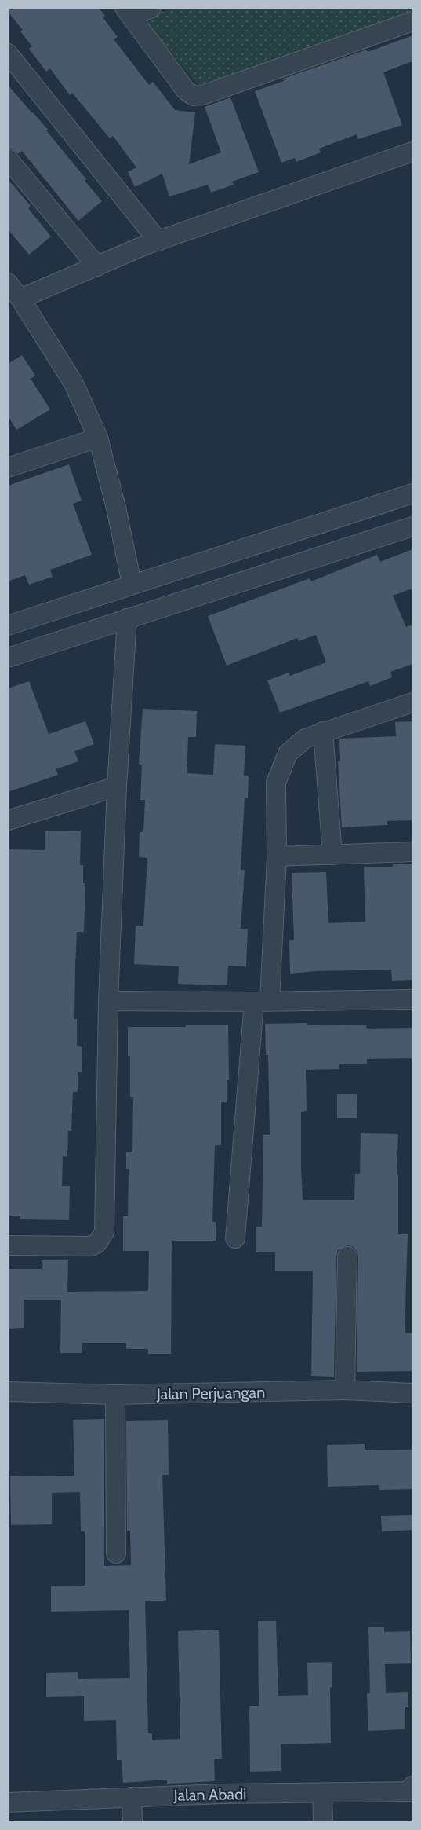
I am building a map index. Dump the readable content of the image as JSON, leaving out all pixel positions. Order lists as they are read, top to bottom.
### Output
{
  "streets": {
    "street": ["Jalan Perjuangan", "Jalan Abadi"]
  }
}
